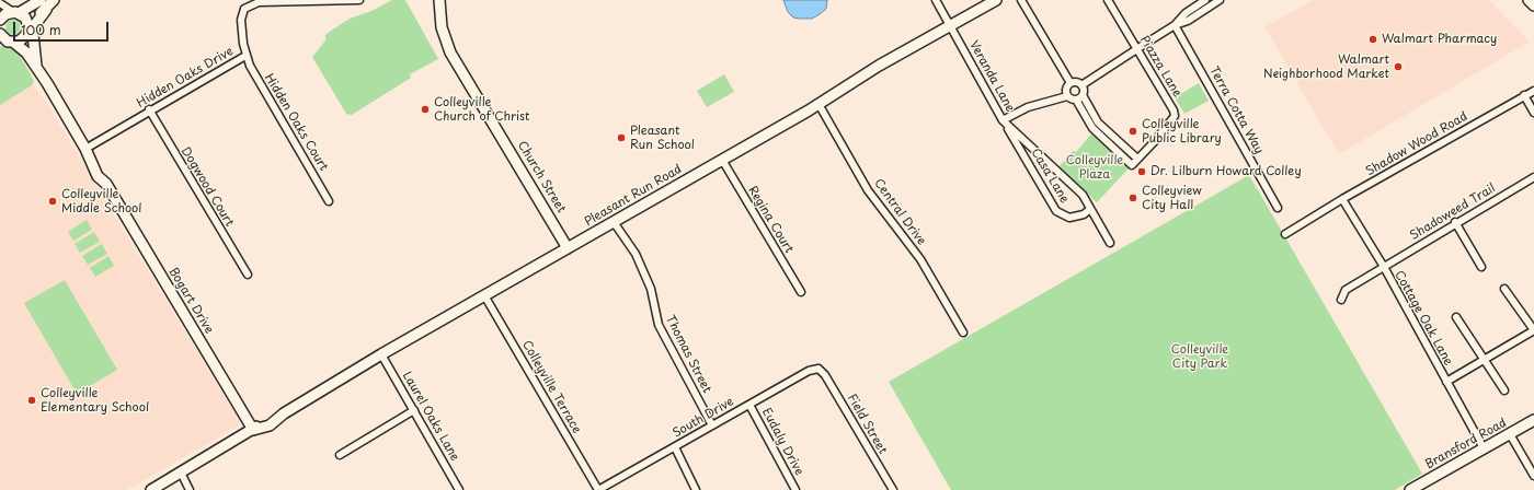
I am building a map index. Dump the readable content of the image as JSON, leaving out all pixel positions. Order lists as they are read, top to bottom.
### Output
{
  "streets": {
    "street": [
      "Piazza Lane",
      "Veranda Lane",
      "Hidden Oaks Drive",
      "Terra Cotta Way",
      "Hidden Oaks Court",
      "Shadow Wood Road",
      "Casa Lane",
      "Church Street",
      "Dogwood Court",
      "Pleasant Run Road",
      "Central Drive",
      "Shadoweed Trail",
      "Regina Court",
      "Bogart Drive",
      "Cottage Oak Lane",
      "Thomas Street",
      "Colleyville Terrace",
      "Laurel Oaks Lane",
      "South Drive",
      "Field Street",
      "Eudaly Drive",
      "Bransford Road"
    ]
  },
  "crossings": [
    ["Veranda Lane", "Casa Lane"],
    ["Veranda Lane", "Pleasant Run Road"],
    ["Hidden Oaks Drive", "Hidden Oaks Court"],
    ["Hidden Oaks Drive", "Dogwood Court"],
    ["Hidden Oaks Drive", "Bogart Drive"],
    ["Shadow Wood Road", "Cottage Oak Lane"],
    ["Church Street", "Pleasant Run Road"],
    ["Pleasant Run Road", "Central Drive"],
    ["Pleasant Run Road", "Regina Court"],
    ["Pleasant Run Road", "Bogart Drive"],
    ["Pleasant Run Road", "Thomas Street"],
    ["Pleasant Run Road", "Colleyville Terrace"],
    ["Pleasant Run Road", "Laurel Oaks Lane"],
    ["Shadoweed Trail", "Cottage Oak Lane"],
    ["Cottage Oak Lane", "Bransford Road"],
    ["Thomas Street", "South Drive"],
    ["Colleyville Terrace", "South Drive"],
    ["South Drive", "Field Street"],
    ["South Drive", "Eudaly Drive"]
  ],
  "parks": ["Colleyville Plaza", "Colleyville City Park"],
  "places": [
    "Walmart Pharmacy",
    "Walmart Neighborhood Market",
    "Colleyville Church of Christ",
    "Colleyville Public Library",
    "Pleasant Run School",
    "Dr. Lilburn Howard Colley",
    "Colleyview City Hall",
    "Colleyville Middle School",
    "Colleyville Elementary School"
  ],
  "scale_bar": "100 m"
}
